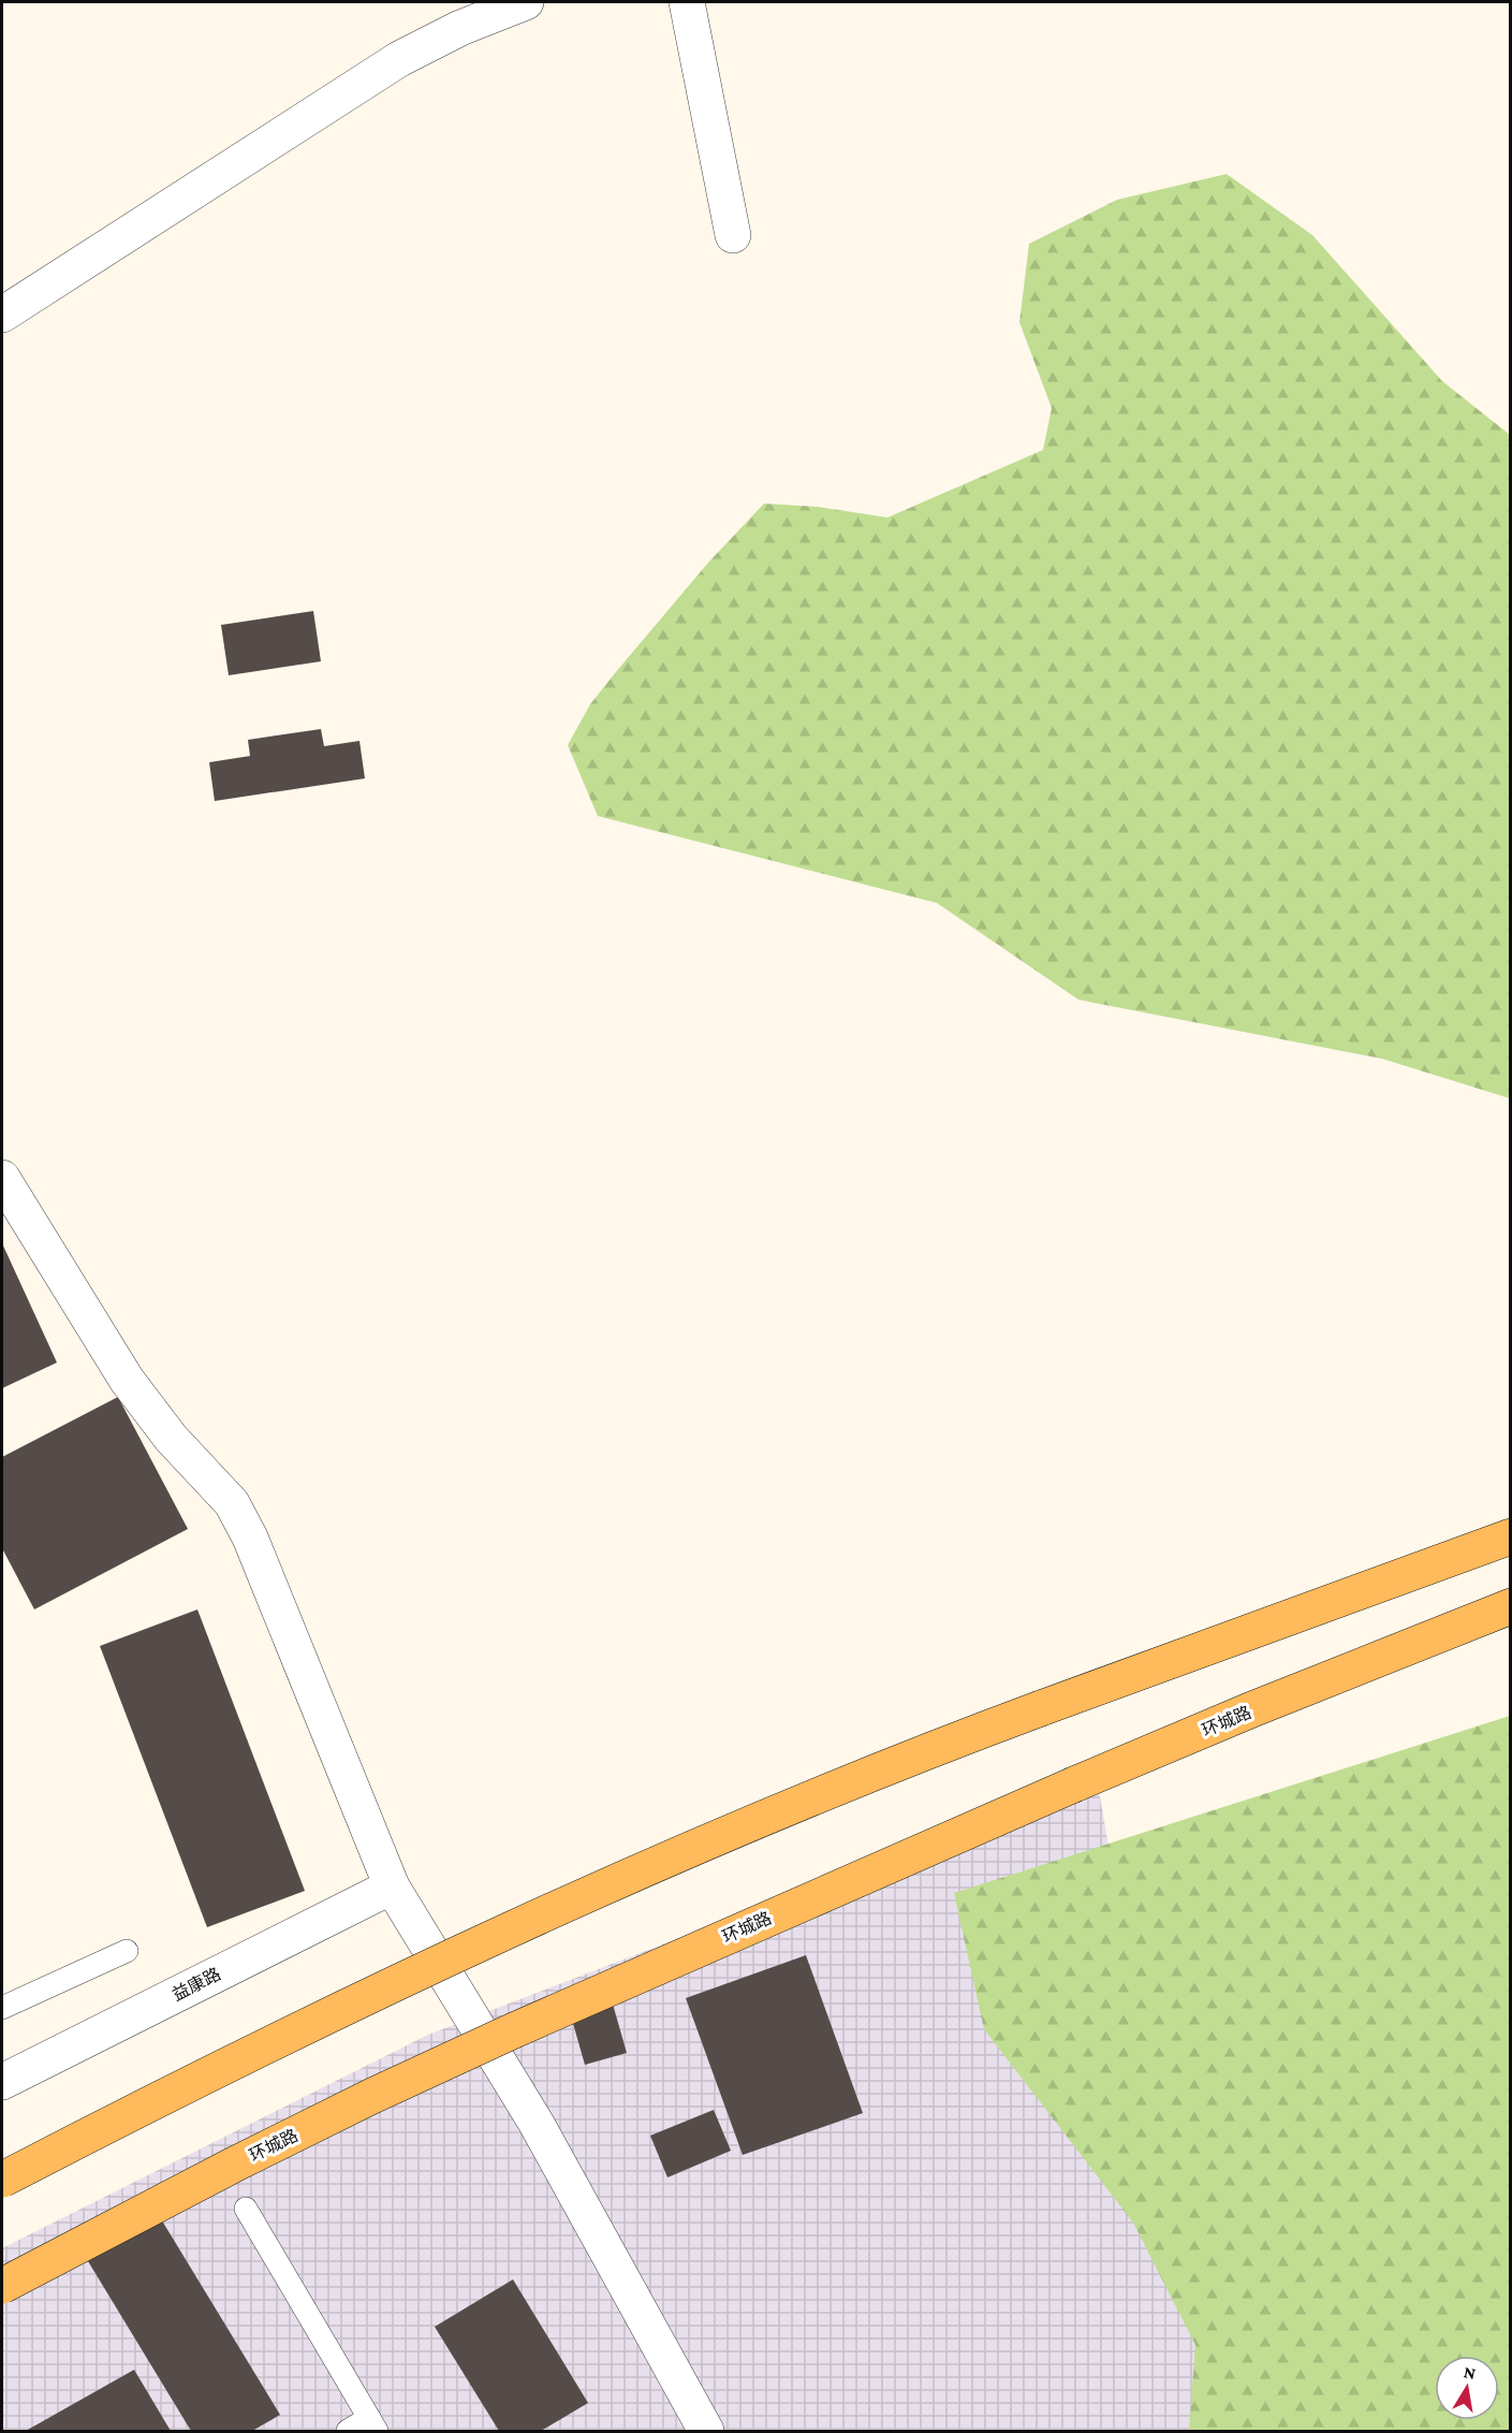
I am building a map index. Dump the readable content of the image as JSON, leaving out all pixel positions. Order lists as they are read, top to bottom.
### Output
{
  "streets": {
    "main road": ["环城路"],
    "street": ["益康路"]
  },
  "north": "top"
}
